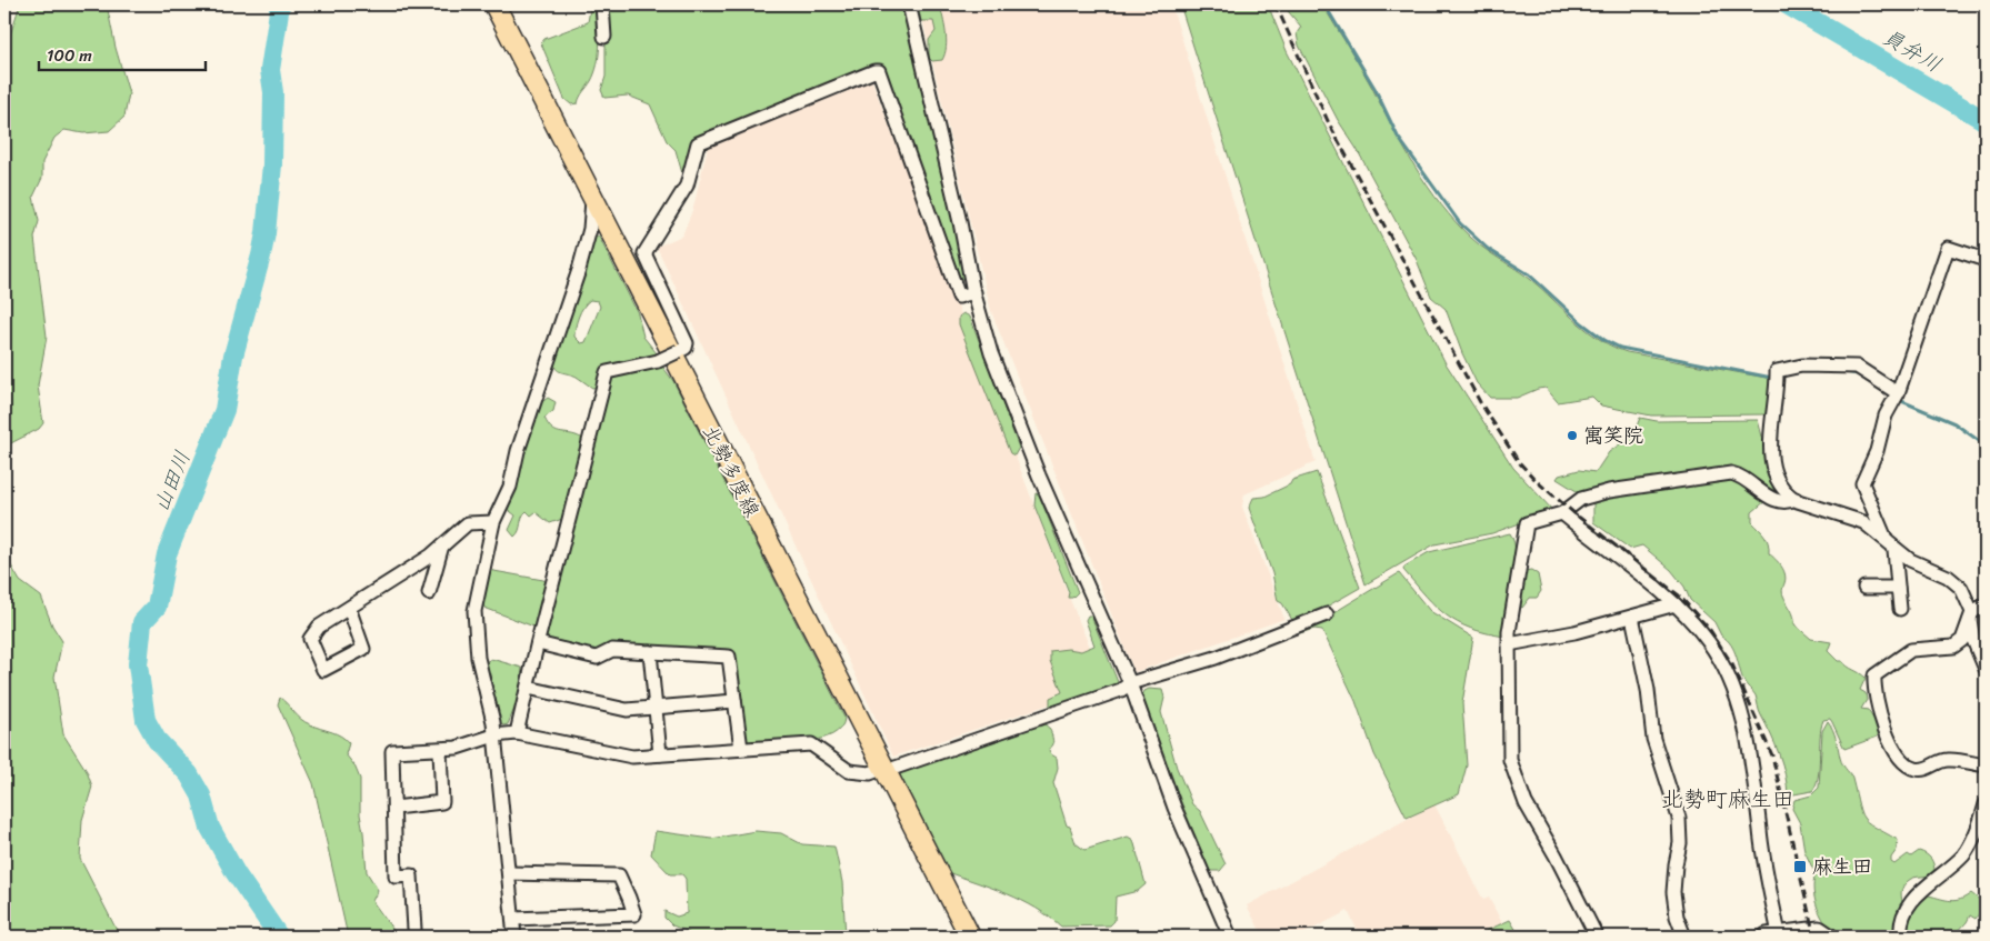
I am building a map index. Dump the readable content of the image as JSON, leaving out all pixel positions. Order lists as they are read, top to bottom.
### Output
{
  "streets": {
    "main road": ["北勢多度線"]
  },
  "districts": ["北勢町麻生田"],
  "water": ["員弁川", "山田川"],
  "places": {
    "other": ["寓笑院"],
    "transit": ["麻生田"]
  },
  "scale_bar": "100 m"
}
